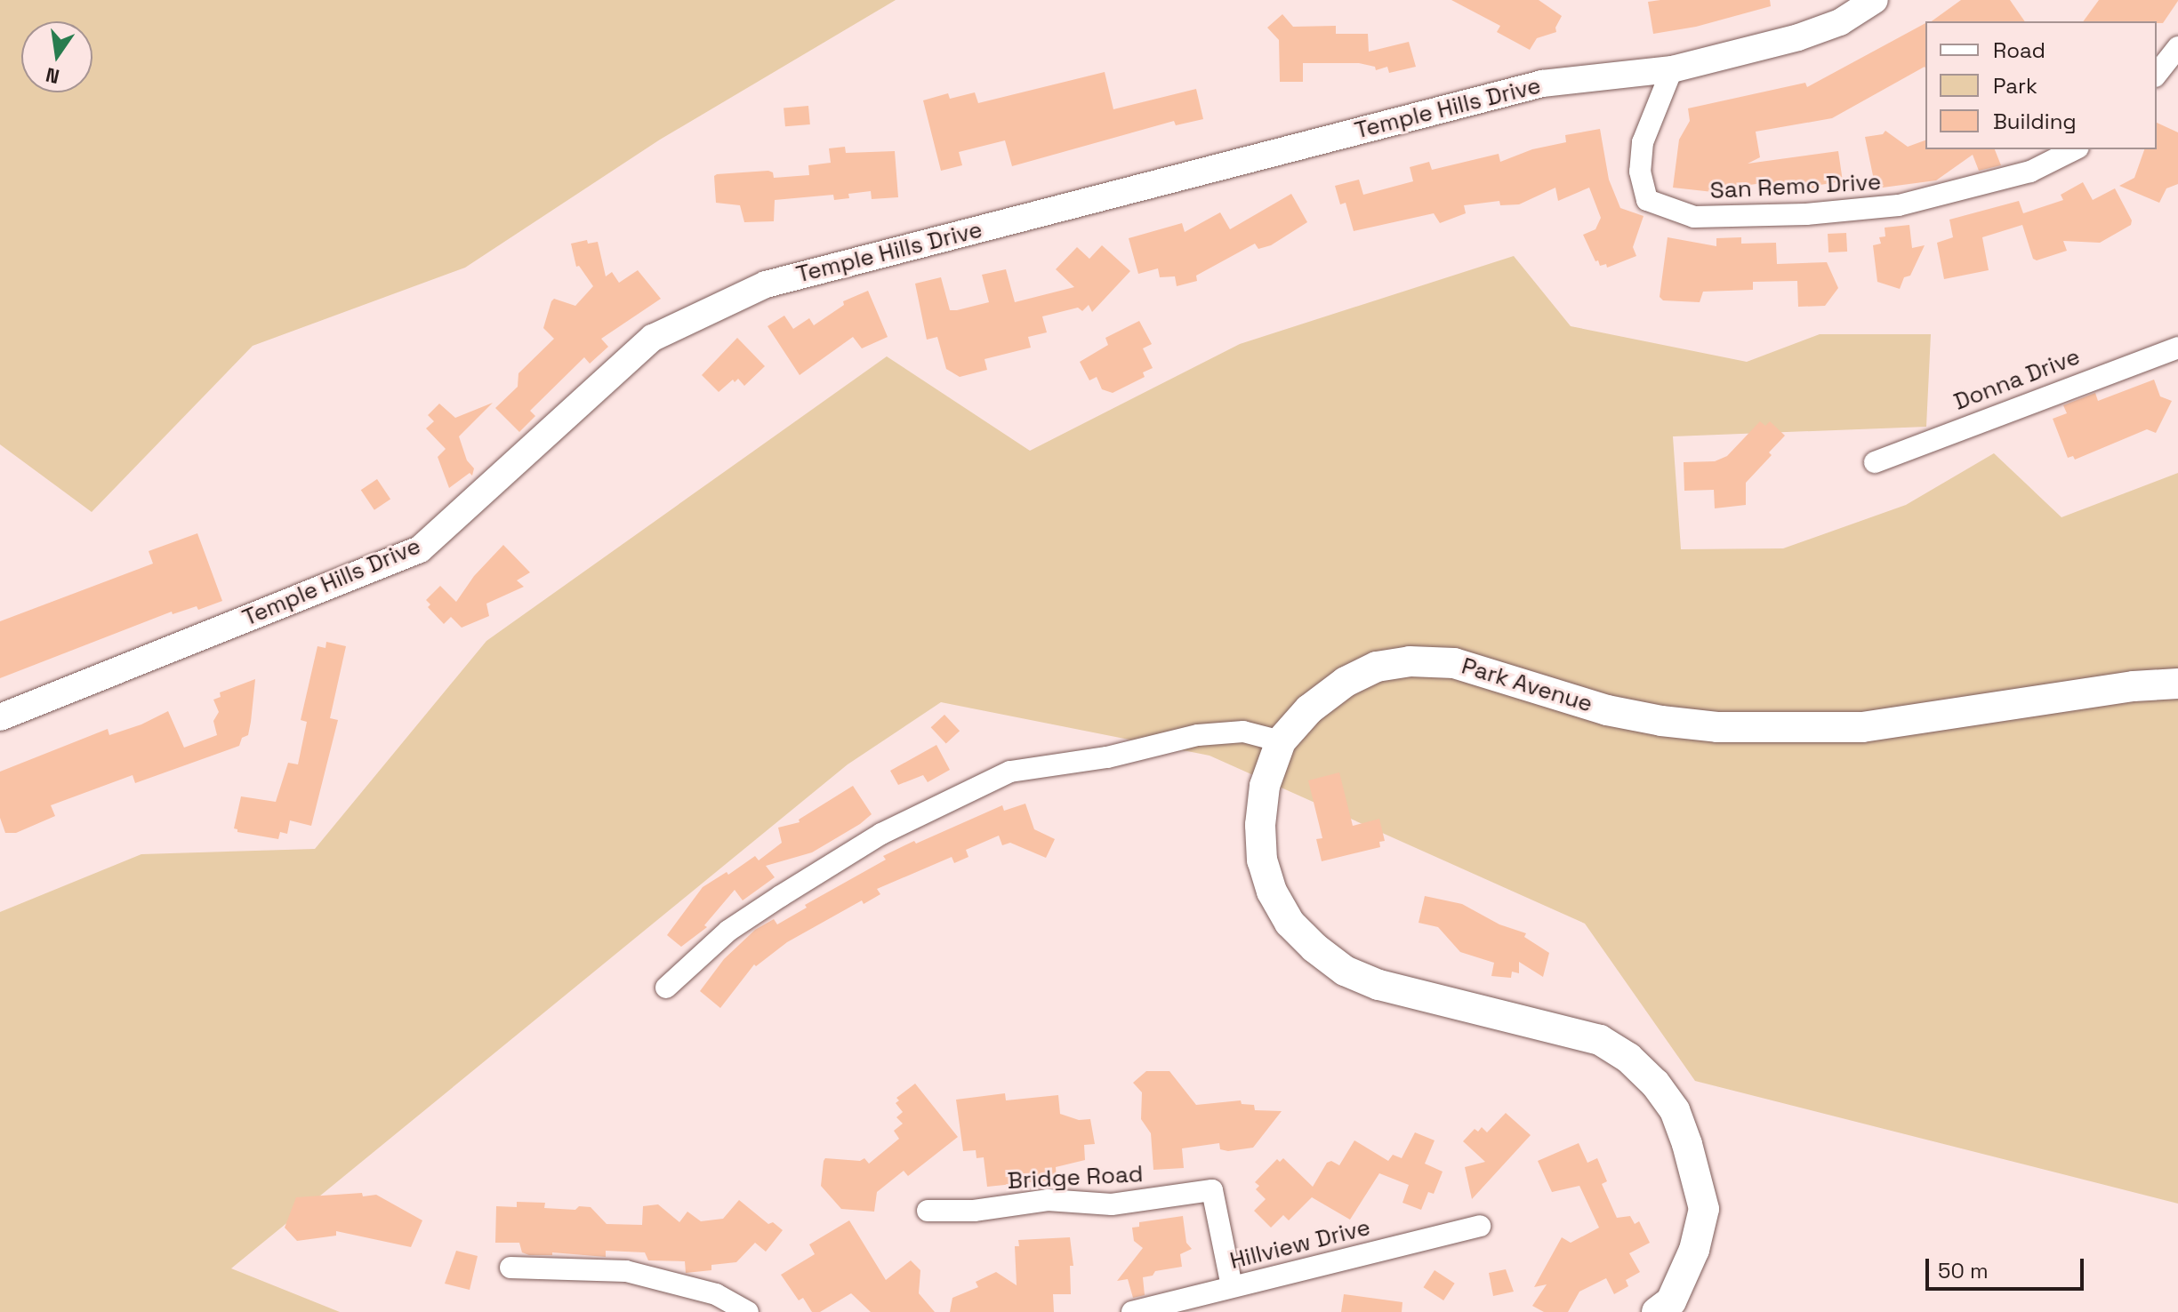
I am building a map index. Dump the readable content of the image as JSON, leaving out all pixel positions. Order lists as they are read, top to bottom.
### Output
{
  "streets": {
    "main road": ["Park Avenue"],
    "street": [
      "Temple Hills Drive",
      "San Remo Drive",
      "Donna Drive",
      "Bridge Road",
      "Hillview Drive"
    ]
  },
  "crossings": [
    ["Temple Hills Drive", "San Remo Drive"],
    ["Bridge Road", "Hillview Drive"]
  ],
  "legend": ["Road", "Park", "Building"],
  "scale_bar": "50 m",
  "north": "bottom"
}
